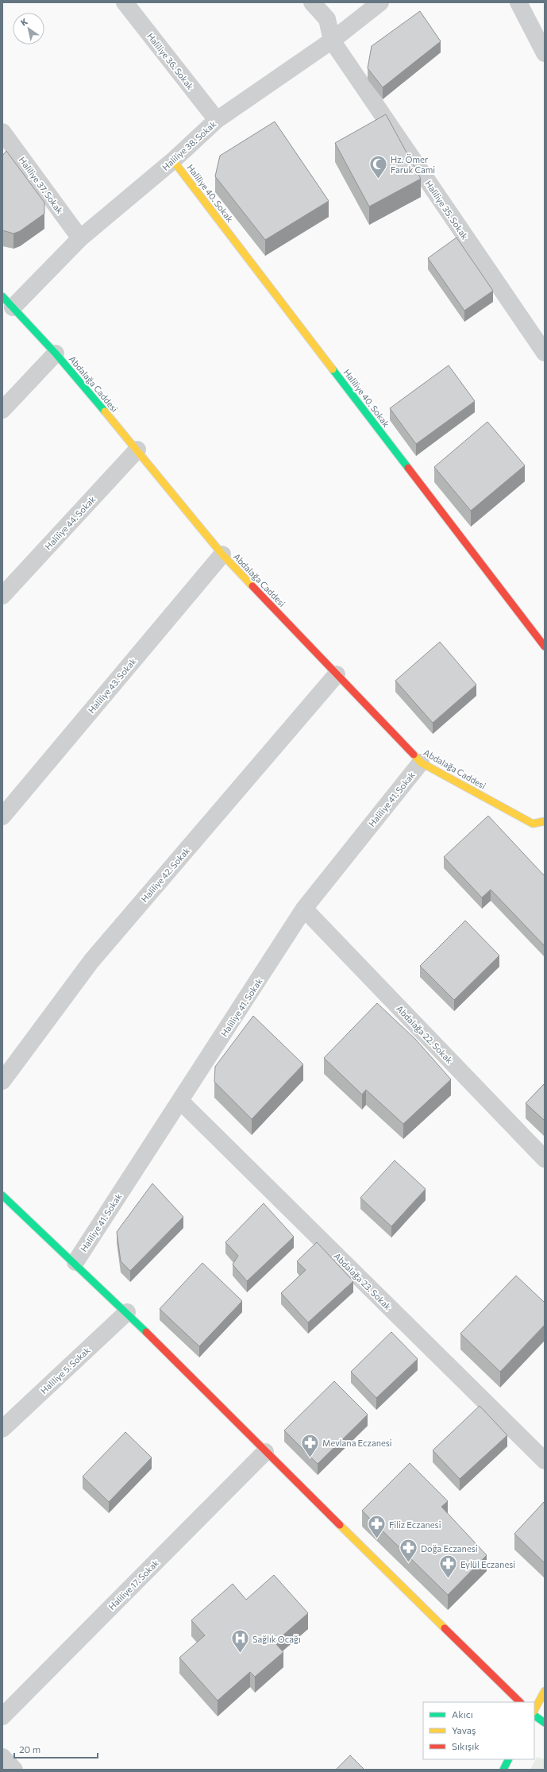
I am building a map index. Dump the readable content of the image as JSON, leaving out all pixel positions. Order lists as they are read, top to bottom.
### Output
{
  "streets": {
    "street": [
      "Haliliye 36. Sokak",
      "Haliliye 38. Sokak",
      "Haliliye 37. Sokak",
      "Haliliye 40. Sokak",
      "Haliliye 35. Sokak",
      "Abdalağa Caddesi",
      "Haliliye 44. Sokak",
      "Haliliye 43. Sokak",
      "Haliliye 41. Sokak",
      "Haliliye 42. Sokak",
      "Abdalağa 22. Sokak",
      "Abdalağa 23. Sokak",
      "Haliliye 5. Sokak",
      "Haliliye 17. Sokak"
    ]
  },
  "crossings": [
    ["Haliliye 36. Sokak", "Haliliye 38. Sokak"],
    ["Haliliye 38. Sokak", "Haliliye 37. Sokak"],
    ["Haliliye 38. Sokak", "Haliliye 40. Sokak"],
    ["Haliliye 38. Sokak", "Haliliye 35. Sokak"],
    ["Haliliye 38. Sokak", "Abdalağa Caddesi"],
    ["Abdalağa Caddesi", "Haliliye 44. Sokak"],
    ["Abdalağa Caddesi", "Haliliye 43. Sokak"],
    ["Abdalağa Caddesi", "Haliliye 41. Sokak"],
    ["Abdalağa Caddesi", "Haliliye 42. Sokak"],
    ["Haliliye 41. Sokak", "Abdalağa 22. Sokak"],
    ["Haliliye 41. Sokak", "Abdalağa 23. Sokak"]
  ],
  "places": {
    "mosque": ["Hz. Ömer Faruk Cami"],
    "pharmacy": [
      "Mevlana Eczanesi",
      "Filiz Eczanesi",
      "Doğa Eczanesi",
      "Eylül Eczanesi"
    ],
    "hospital": ["Sağlık Ocağı"]
  },
  "legend": ["Akıcı", "Yavaş", "Sıkışık"],
  "scale_bar": "20 m",
  "north": "top left"
}
